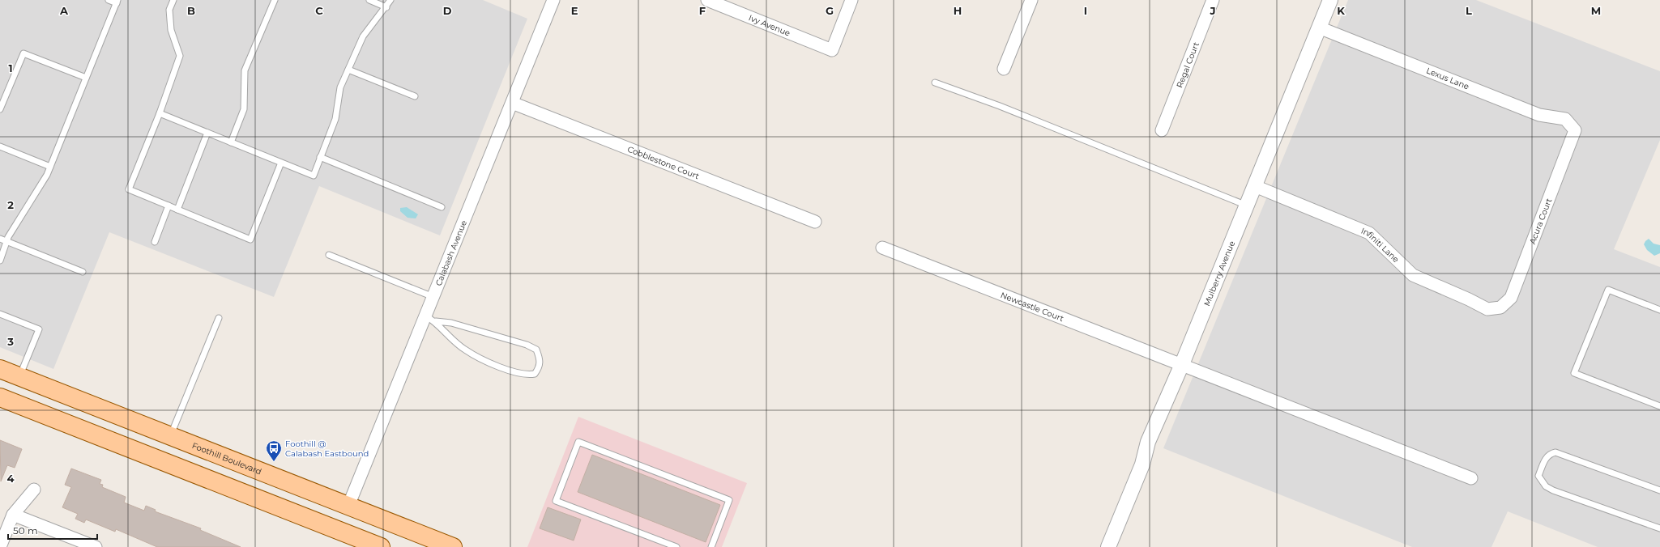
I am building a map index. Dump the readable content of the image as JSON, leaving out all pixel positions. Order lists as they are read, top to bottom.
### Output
{
  "streets": {
    "main road": ["Foothill Boulevard"],
    "street": [
      "Ivy Avenue",
      "Regal Court",
      "Lexus Lane",
      "Cobblestone Court",
      "Acura Court",
      "Infiniti Lane",
      "Calabash Avenue",
      "Mulberry Avenue",
      "Newcastle Court"
    ]
  },
  "crossings": [
    ["Lexus Lane", "Acura Court"],
    ["Lexus Lane", "Mulberry Avenue"],
    ["Cobblestone Court", "Calabash Avenue"],
    ["Acura Court", "Infiniti Lane"],
    ["Infiniti Lane", "Mulberry Avenue"],
    ["Calabash Avenue", "Foothill Boulevard"],
    ["Mulberry Avenue", "Newcastle Court"]
  ],
  "places": {
    "bus stop": ["Foothill @ Calabash Eastbound"]
  },
  "scale_bar": "50 m",
  "grid": {
    "columns": [
      "A",
      "B",
      "C",
      "D",
      "E",
      "F",
      "G",
      "H",
      "I",
      "J",
      "K",
      "L",
      "M"
    ],
    "rows": [
      "1",
      "2",
      "3",
      "4"
    ]
  }
}
